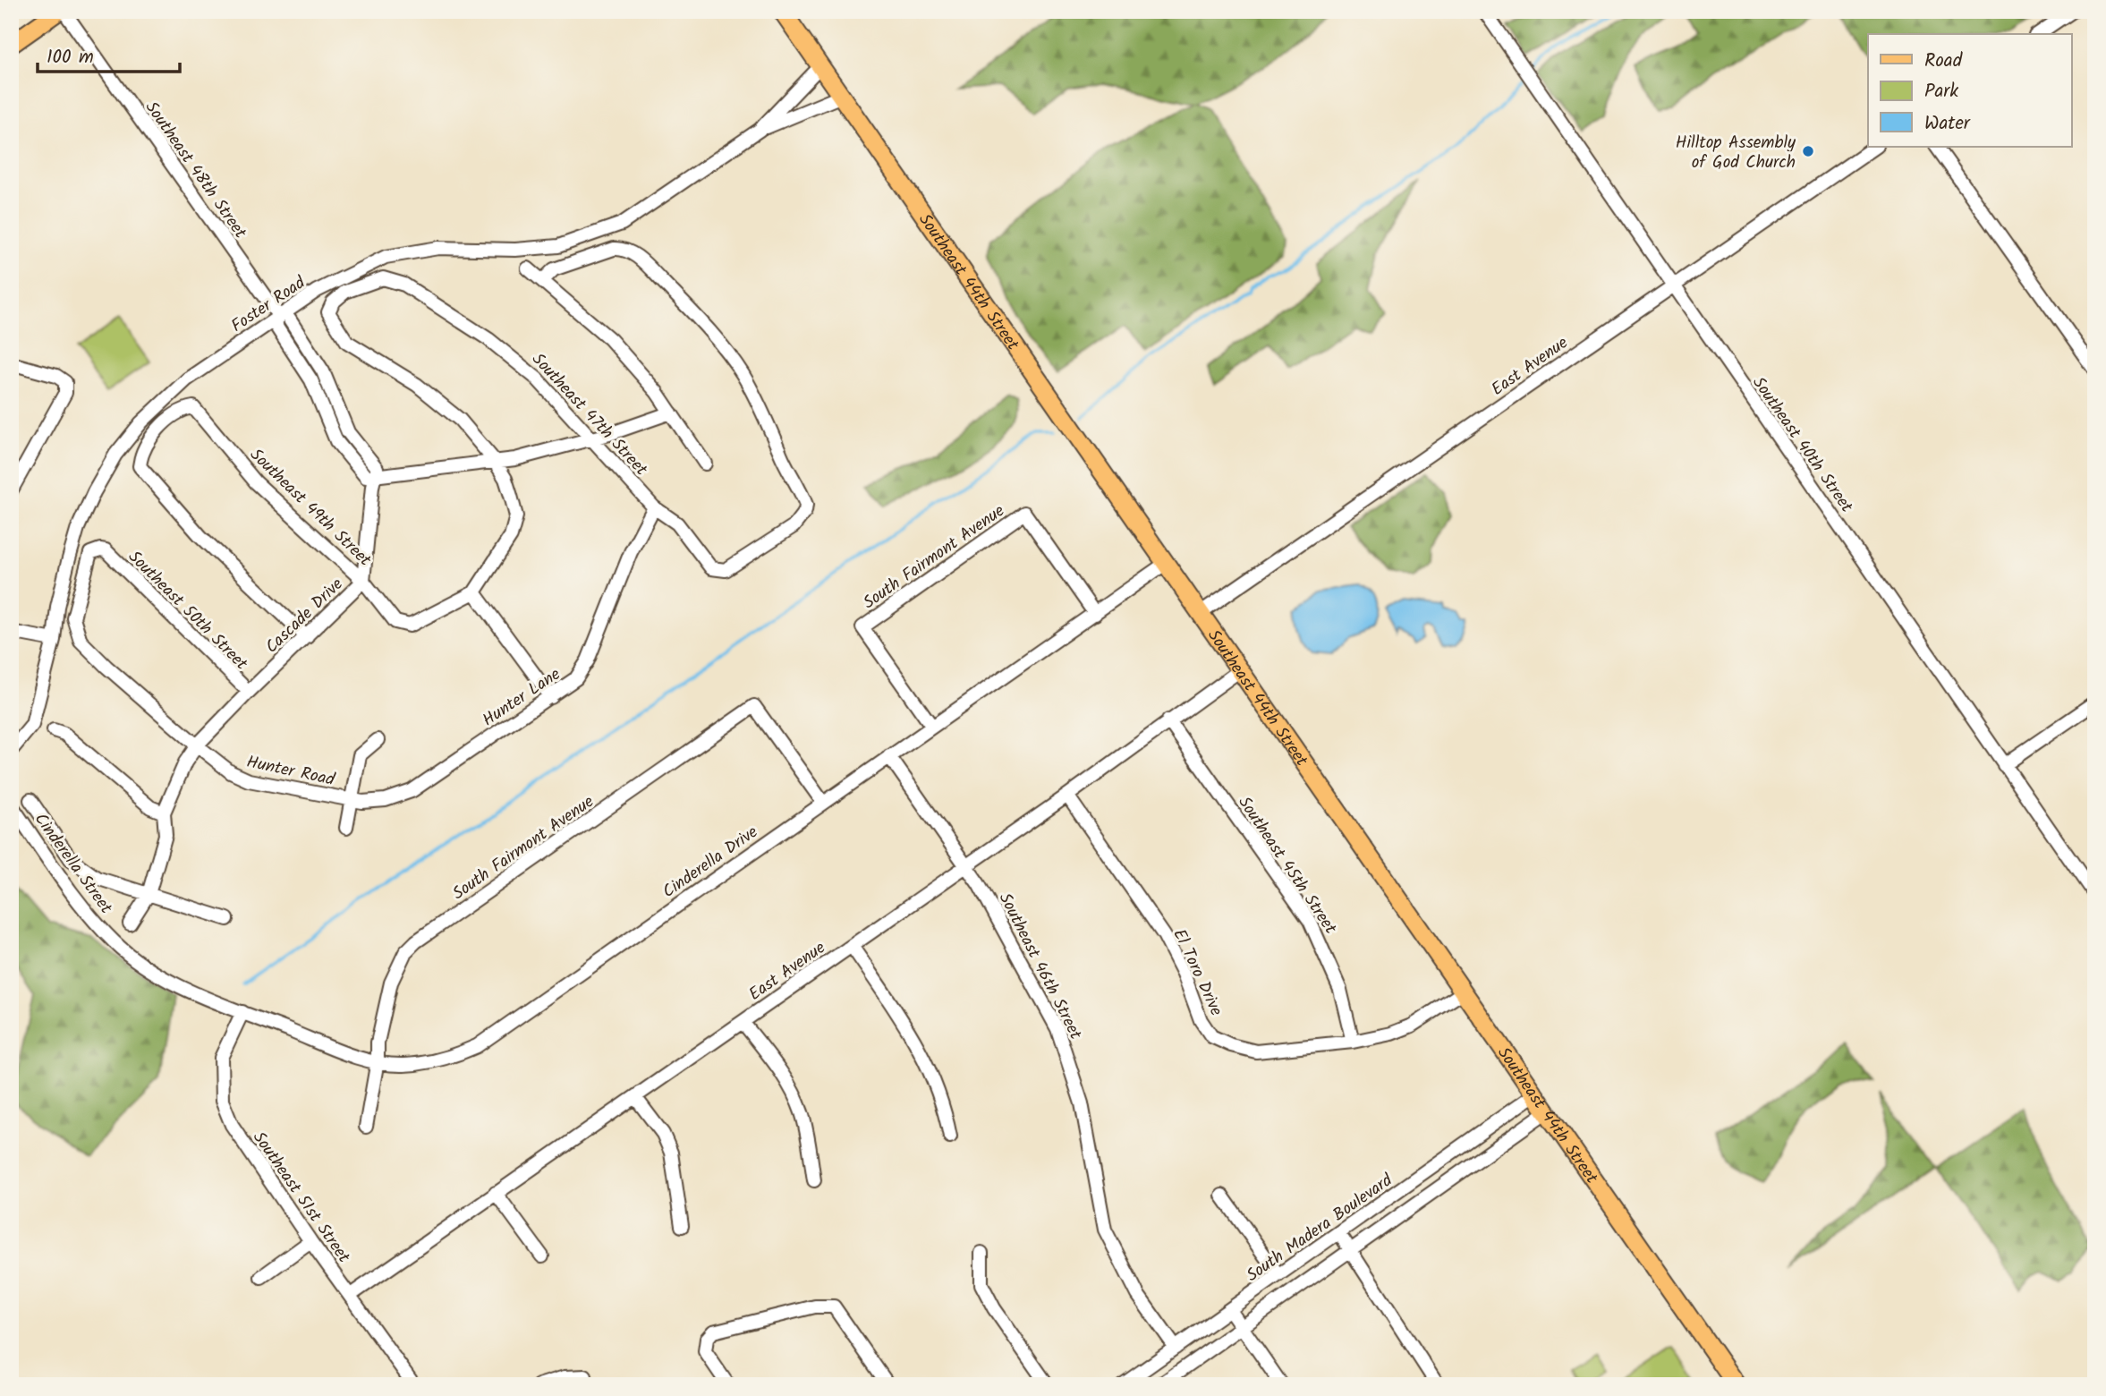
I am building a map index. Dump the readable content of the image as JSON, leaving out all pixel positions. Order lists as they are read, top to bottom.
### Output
{
  "streets": {
    "main road": ["Southeast 44th Street"],
    "street": [
      "Southeast 48th Street",
      "Foster Road",
      "East Avenue",
      "Southeast 47th Street",
      "Southeast 40th Street",
      "Southeast 49th Street",
      "South Fairmont Avenue",
      "Southeast 50th Street",
      "Cascade Drive",
      "Hunter Lane",
      "Hunter Road",
      "Cinderella Drive",
      "Cinderella Street",
      "Southeast 45th Street",
      "Southeast 46th Street",
      "El Toro Drive",
      "Southeast 51st Street",
      "South Madera Boulevard"
    ]
  },
  "crossings": [
    ["Southeast 48th Street", "Foster Road"],
    ["Southeast 48th Street", "Southeast 47th Street"],
    ["Southeast 48th Street", "Southeast 49th Street"],
    ["Southeast 48th Street", "Cascade Drive"],
    ["Southeast 44th Street", "Foster Road"],
    ["Southeast 44th Street", "East Avenue"],
    ["Southeast 44th Street", "Cinderella Drive"],
    ["Southeast 44th Street", "El Toro Drive"],
    ["Southeast 44th Street", "South Madera Boulevard"],
    ["East Avenue", "Southeast 40th Street"],
    ["East Avenue", "Southeast 45th Street"],
    ["East Avenue", "Southeast 46th Street"],
    ["East Avenue", "El Toro Drive"],
    ["East Avenue", "Southeast 51st Street"],
    ["Southeast 47th Street", "Southeast 49th Street"],
    ["Southeast 47th Street", "Cascade Drive"],
    ["Southeast 47th Street", "Hunter Lane"],
    ["Southeast 49th Street", "Cascade Drive"],
    ["South Fairmont Avenue", "Cinderella Drive"],
    ["Southeast 50th Street", "Cascade Drive"],
    ["Southeast 50th Street", "Hunter Road"],
    ["Cascade Drive", "Hunter Road"],
    ["Hunter Lane", "Hunter Road"],
    ["Cinderella Drive", "Cinderella Street"],
    ["Cinderella Drive", "Southeast 46th Street"],
    ["Cinderella Drive", "Southeast 51st Street"],
    ["Cinderella Street", "Southeast 51st Street"],
    ["Southeast 45th Street", "El Toro Drive"],
    ["Southeast 46th Street", "South Madera Boulevard"]
  ],
  "places": ["Hilltop Assembly of God Church"],
  "legend": ["Road", "Park", "Water"],
  "scale_bar": "100 m"
}
